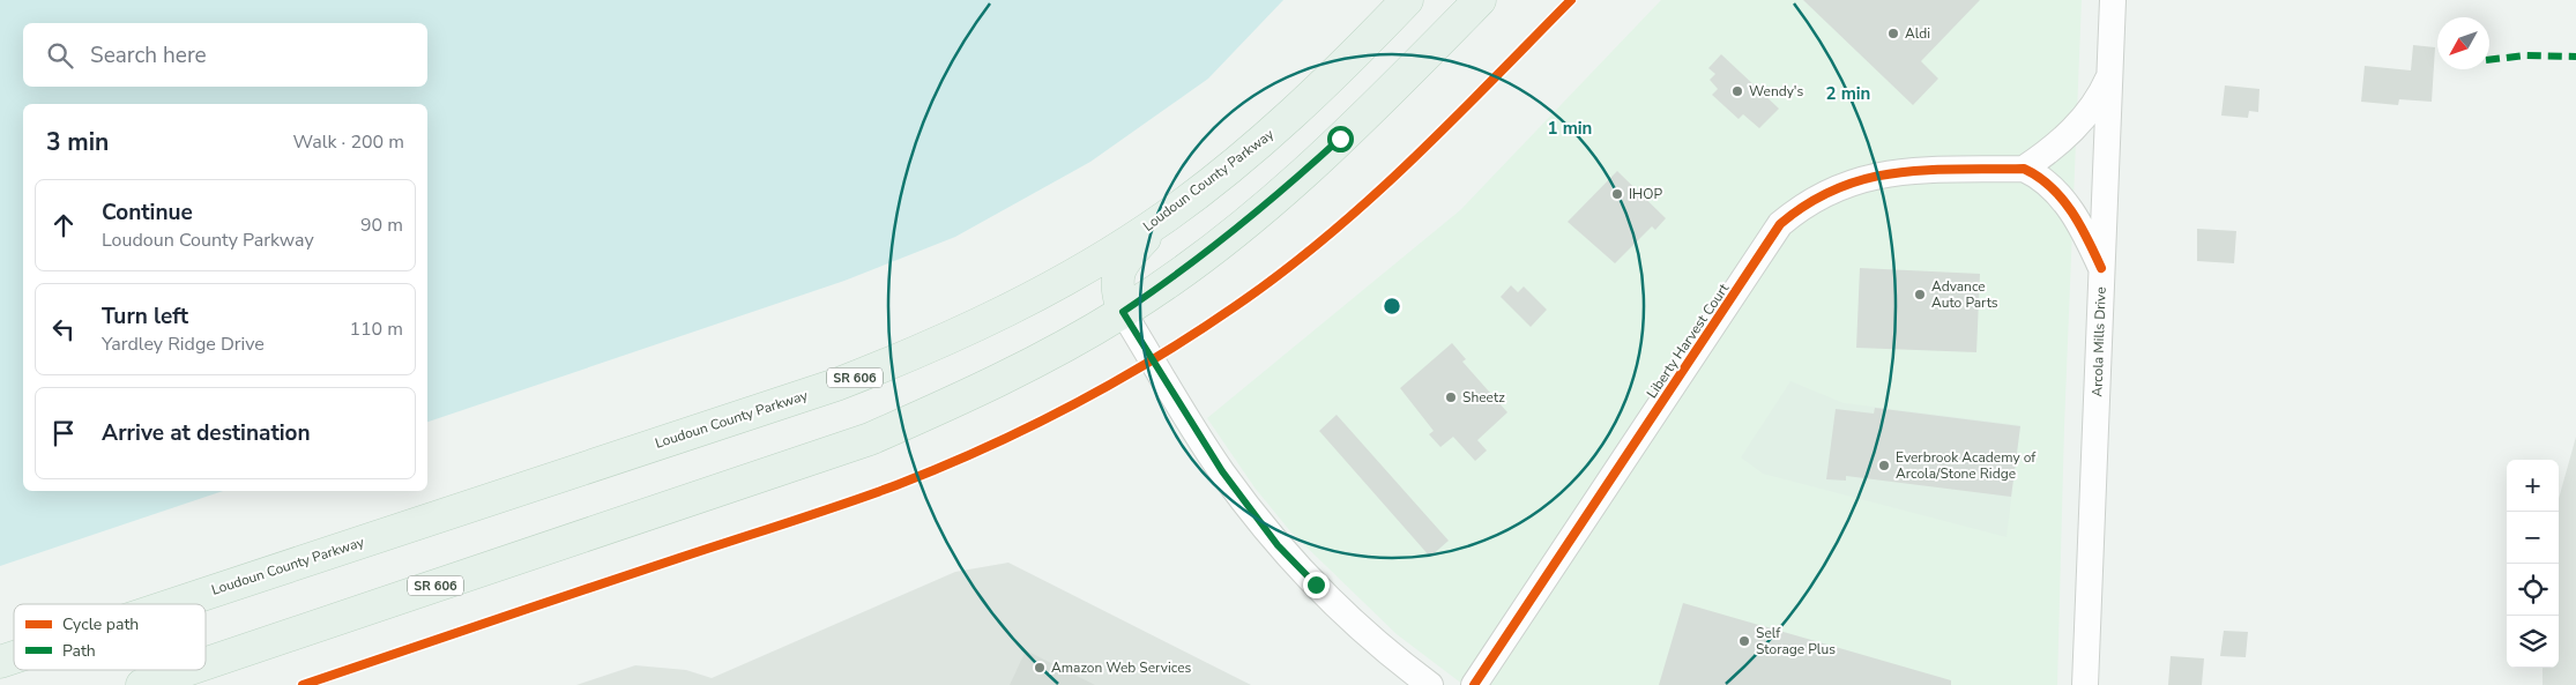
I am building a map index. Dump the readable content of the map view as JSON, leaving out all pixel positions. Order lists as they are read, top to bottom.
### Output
{
  "streets": {
    "main road": ["Loudoun County Parkway", "SR 606"],
    "street": ["Liberty Harvest Court", "Arcola Mills Drive"]
  },
  "places": [
    "Aldi",
    "Wendy's",
    "IHOP",
    "Advance Auto Parts",
    "Sheetz",
    "Everbrook Academy of Arcola/Stone Ridge",
    "Self Storage Plus",
    "Amazon Web Services"
  ],
  "legend": ["Cycle path", "Path"],
  "north": "bottom left",
  "page": {
    "search": "Search here",
    "heading": ["3 min", "Walk · 200 m"],
    "list": [
      ["Continue", "Loudoun County Parkway", "90 m"],
      ["Turn left", "Yardley Ridge Drive", "110 m"],
      "Arrive at destination"
    ],
    "map_buttons": ["+", "−"]
  },
  "rings": ["2 min", "1 min"]
}
